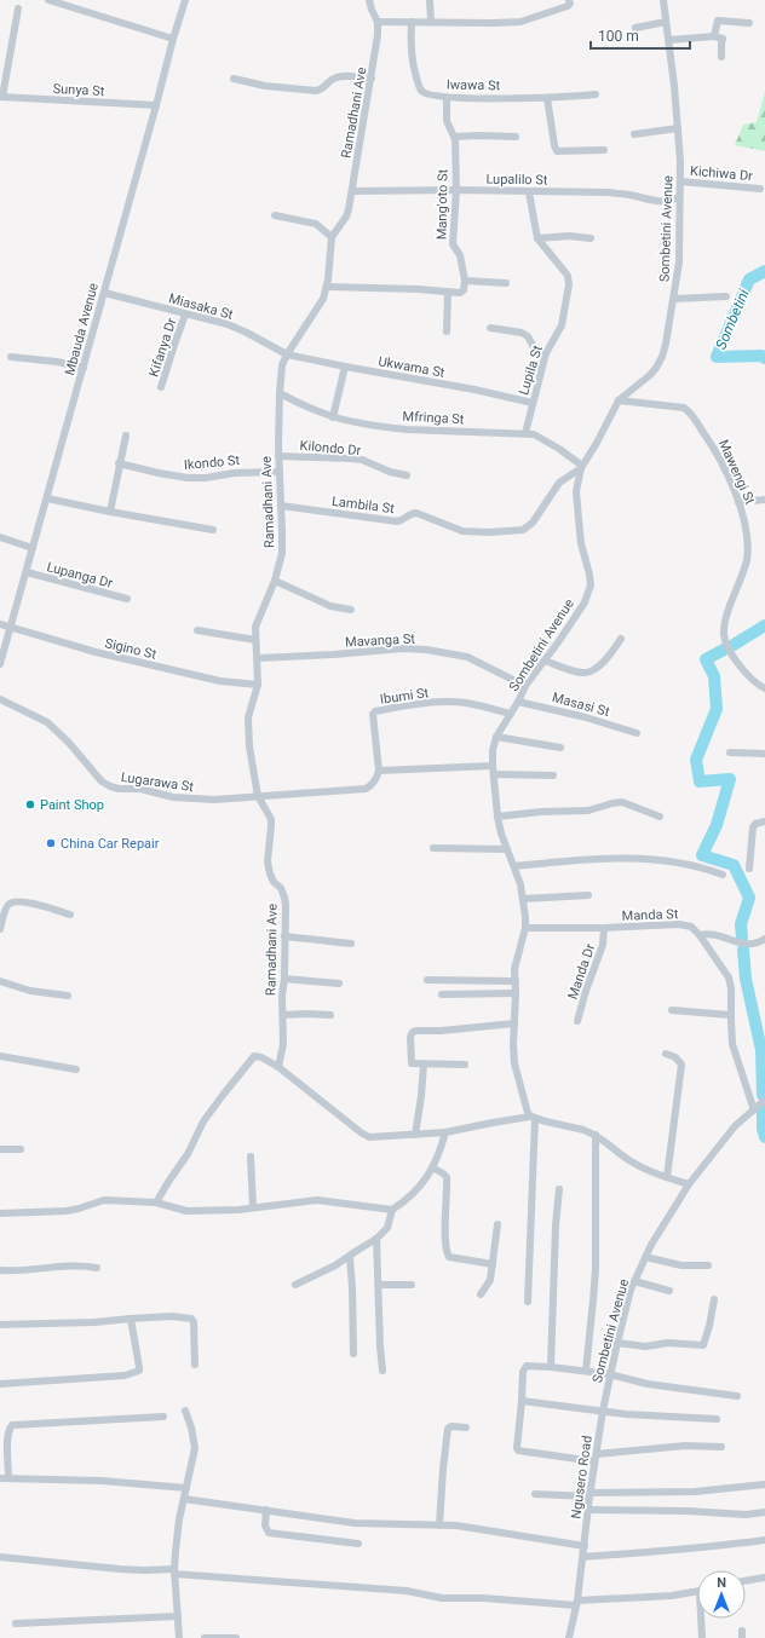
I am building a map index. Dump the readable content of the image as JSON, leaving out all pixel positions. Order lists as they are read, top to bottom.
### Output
{
  "streets": {
    "street": [
      "Iwawa St",
      "Sunya St",
      "Ramadhani Ave",
      "Kichiwa Dr",
      "Lupalilo St",
      "Mang'oto St",
      "Sombetini Avenue",
      "Miasaka St",
      "Mbauda Avenue",
      "Kifanya Dr",
      "Ukwama St",
      "Lupila St",
      "Mfringa St",
      "Kilondo Dr",
      "Ikondo St",
      "Mawengi St",
      "Lambila St",
      "Lupanga Dr",
      "Mavanga St",
      "Sigino St",
      "Ibumi St",
      "Masasi St",
      "Lugarawa St",
      "Manda St",
      "Manda Dr",
      "Ngusero Road"
    ]
  },
  "crossings": [
    ["Iwawa St", "Mang'oto St"],
    ["Sunya St", "Mbauda Avenue"],
    ["Ramadhani Ave", "Lupalilo St"],
    ["Ramadhani Ave", "Miasaka St"],
    ["Ramadhani Ave", "Ukwama St"],
    ["Ramadhani Ave", "Mfringa St"],
    ["Ramadhani Ave", "Kilondo Dr"],
    ["Ramadhani Ave", "Ikondo St"],
    ["Ramadhani Ave", "Lambila St"],
    ["Ramadhani Ave", "Mavanga St"],
    ["Ramadhani Ave", "Sigino St"],
    ["Ramadhani Ave", "Lugarawa St"],
    ["Kichiwa Dr", "Sombetini Avenue"],
    ["Lupalilo St", "Mang'oto St"],
    ["Lupalilo St", "Sombetini Avenue"],
    ["Sombetini Avenue", "Mfringa St"],
    ["Sombetini Avenue", "Mawengi St"],
    ["Sombetini Avenue", "Lambila St"],
    ["Sombetini Avenue", "Mavanga St"],
    ["Sombetini Avenue", "Ibumi St"],
    ["Sombetini Avenue", "Masasi St"],
    ["Sombetini Avenue", "Manda St"],
    ["Sombetini Avenue", "Ngusero Road"],
    ["Miasaka St", "Mbauda Avenue"],
    ["Miasaka St", "Kifanya Dr"],
    ["Miasaka St", "Ukwama St"],
    ["Mbauda Avenue", "Lupanga Dr"],
    ["Mbauda Avenue", "Sigino St"],
    ["Ukwama St", "Lupila St"],
    ["Lupila St", "Mfringa St"],
    ["Mfringa St", "Lambila St"],
    ["Manda St", "Manda Dr"]
  ],
  "water": ["Sombetini"],
  "places": ["Paint Shop", "China Car Repair"],
  "scale_bar": "100 m",
  "north": "top"
}
